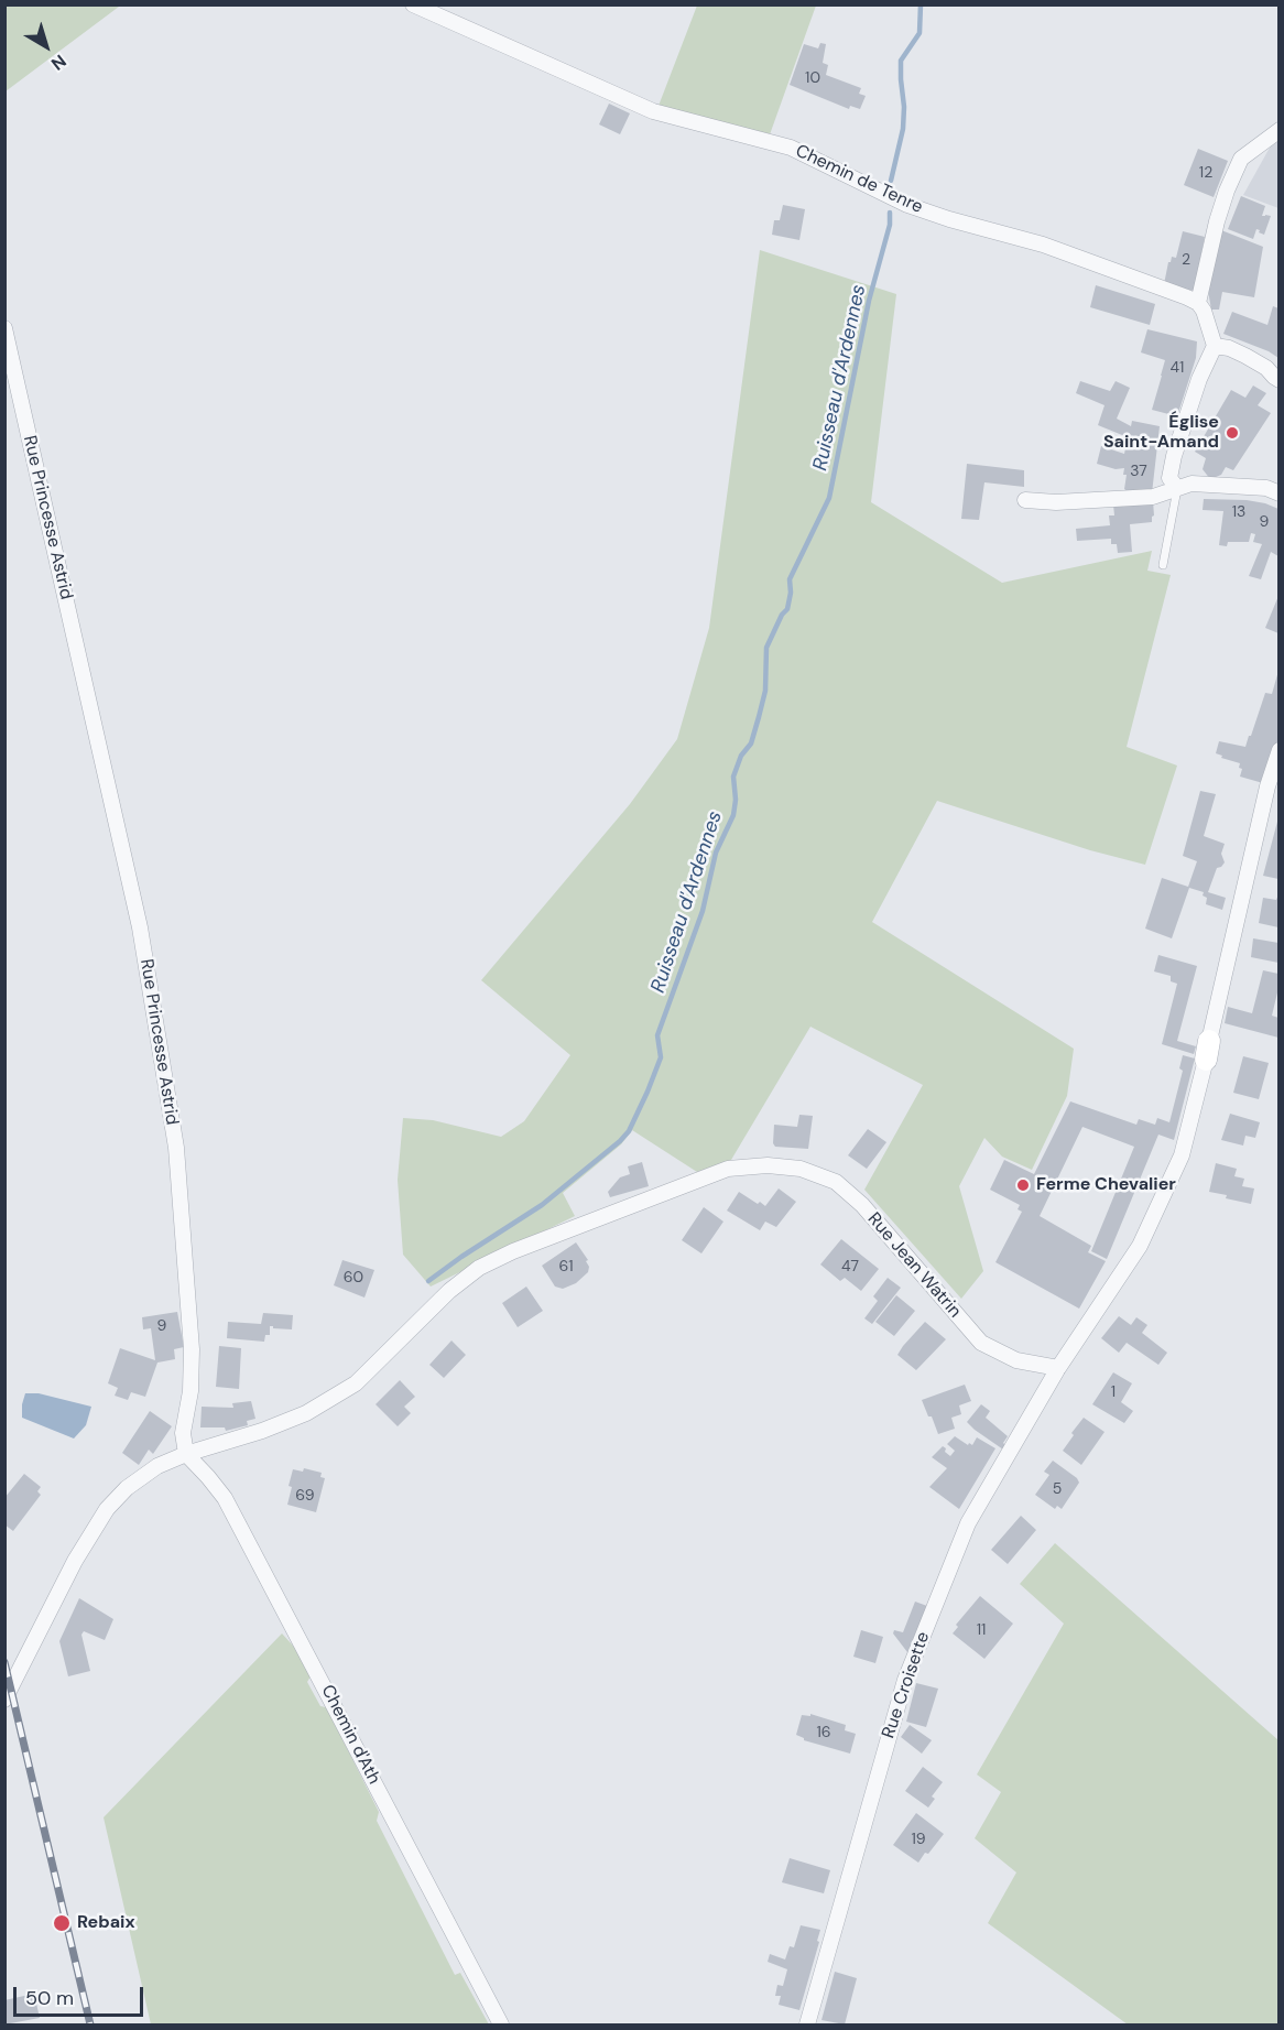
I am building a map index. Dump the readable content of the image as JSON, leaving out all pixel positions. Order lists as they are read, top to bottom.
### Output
{
  "streets": {
    "street": [
      "Chemin de Tenre",
      "Rue Princesse Astrid",
      "Rue Jean Watrin",
      "Rue Croisette",
      "Chemin d'Ath"
    ]
  },
  "crossings": [
    ["Rue Princesse Astrid", "Rue Jean Watrin"],
    ["Rue Princesse Astrid", "Chemin d'Ath"],
    ["Rue Jean Watrin", "Rue Croisette"],
    ["Rue Jean Watrin", "Chemin d'Ath"]
  ],
  "water": ["Ruisseau d'Ardennes"],
  "places": ["Église Saint-Amand", "Ferme Chevalier", "Rebaix"],
  "house_numbers": [
    "10",
    "12",
    "2",
    "41",
    "37",
    "13",
    "9",
    "61",
    "47",
    "60",
    "9",
    "1",
    "5",
    "69",
    "11",
    "16",
    "19"
  ],
  "scale_bar": "50 m",
  "north": "bottom right"
}
